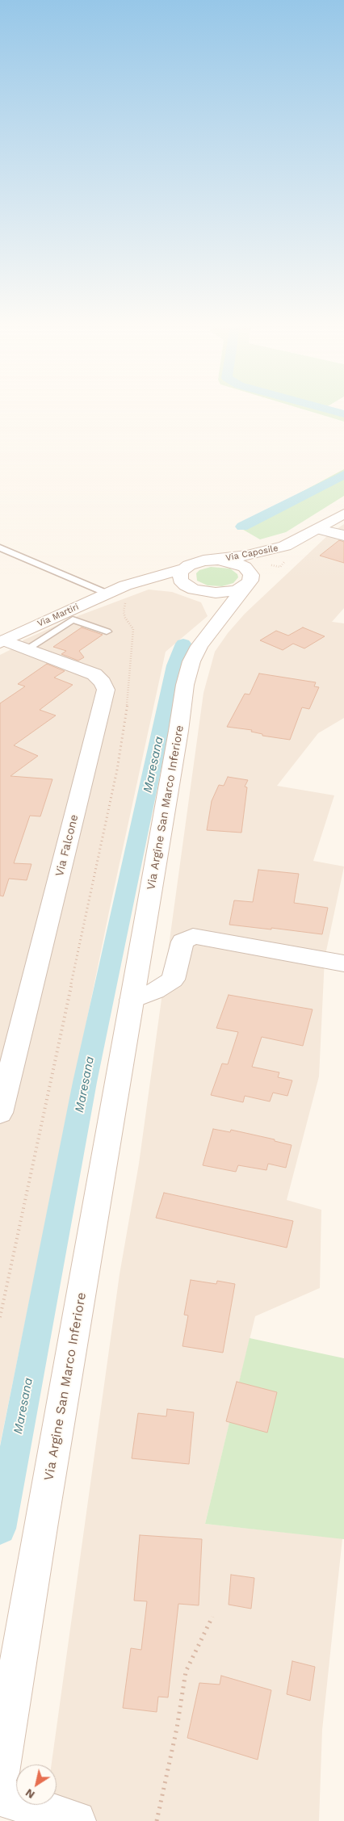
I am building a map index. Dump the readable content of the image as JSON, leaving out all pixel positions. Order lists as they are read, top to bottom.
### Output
{
  "streets": {
    "street": [
      "Via Caposile",
      "Via Martiri",
      "Via Argine San Marco Inferiore",
      "Via Falcone"
    ]
  },
  "crossings": [
    ["Via Caposile", "Via Argine San Marco Inferiore"],
    ["Via Martiri", "Via Falcone"]
  ],
  "water": ["Maresana"],
  "north": "bottom left"
}
